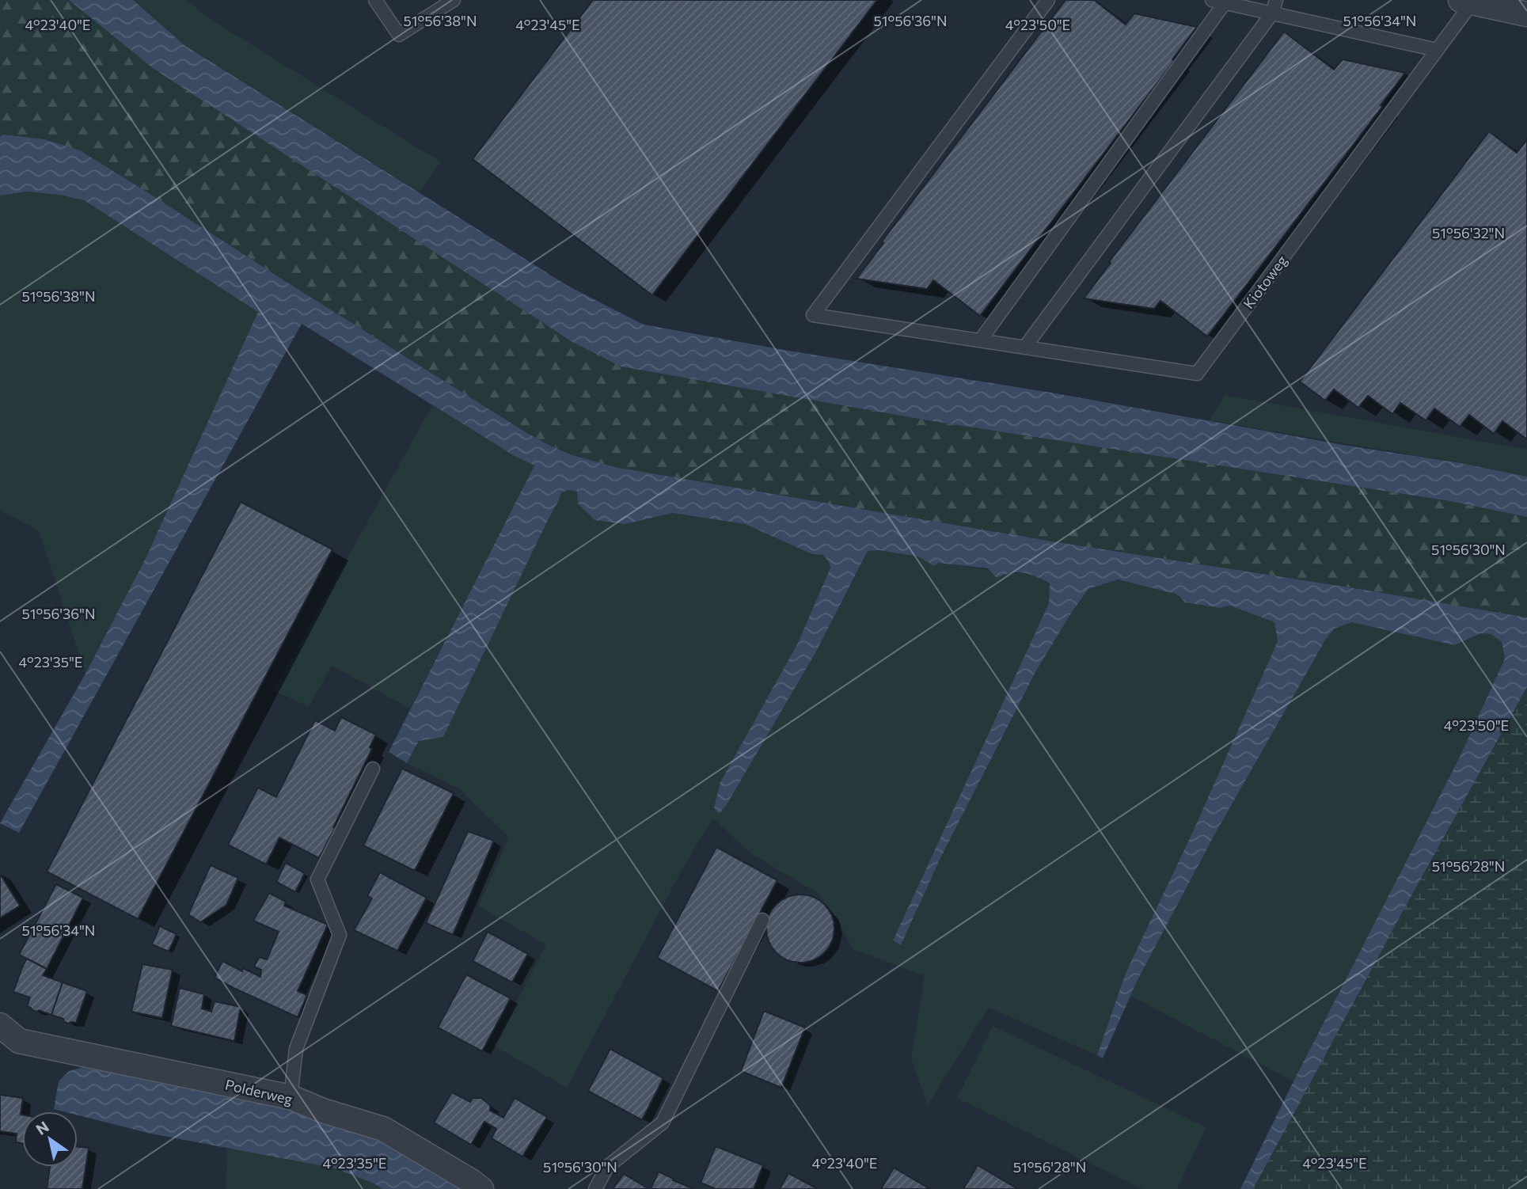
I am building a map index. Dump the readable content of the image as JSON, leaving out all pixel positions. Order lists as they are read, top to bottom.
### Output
{
  "streets": {
    "street": ["Kiotoweg", "Polderweg"]
  },
  "north": "top left",
  "coordinates": [
    "51°56'38\"N",
    "51°56'36\"N",
    "51°56'34\"N",
    "4°23'40\"E",
    "4°23'45\"E",
    "4°23'50\"E",
    "51°56'32\"N",
    "51°56'30\"N",
    "4°23'35\"E",
    "51°56'28\"N"
  ]
}
